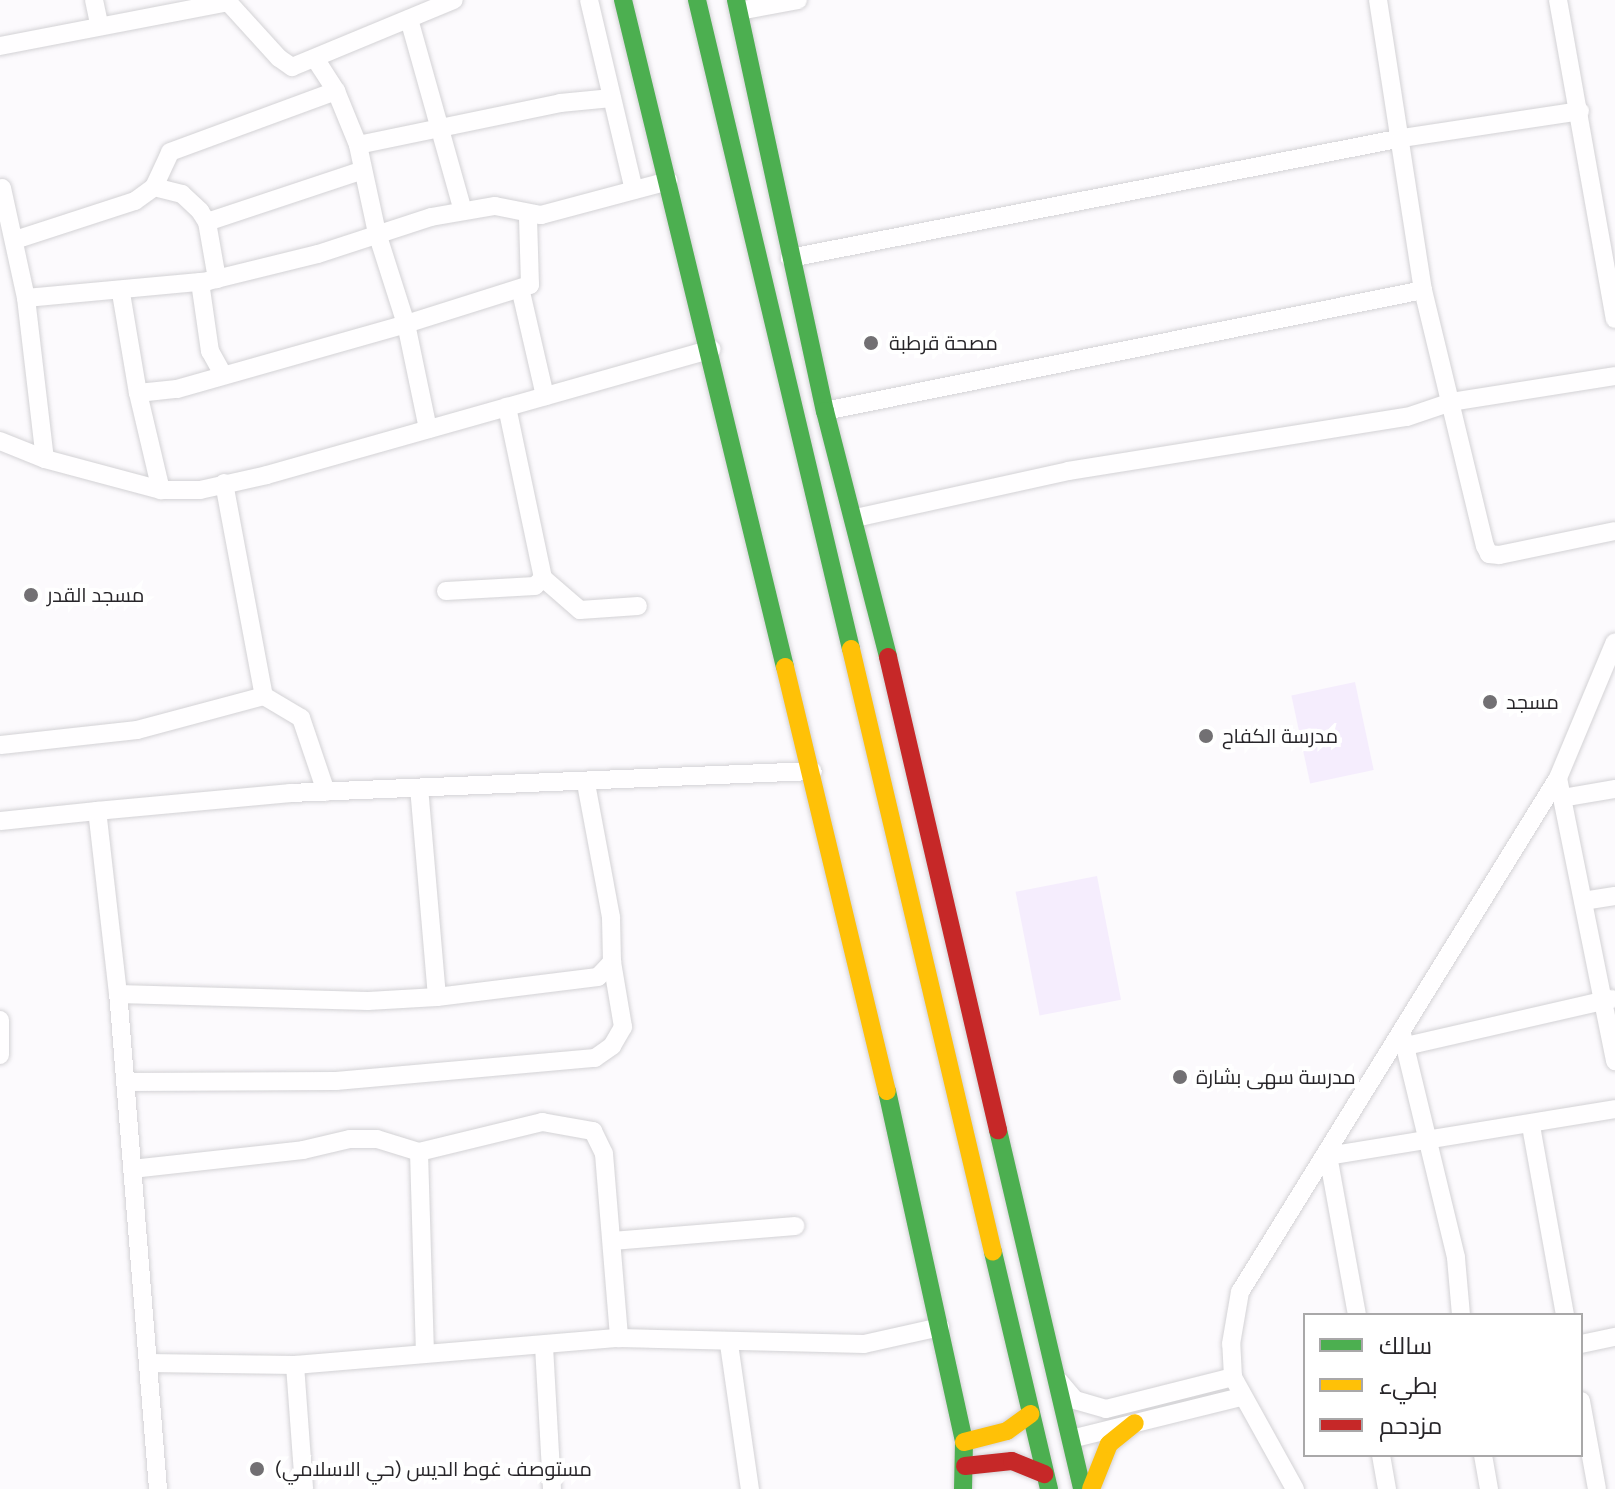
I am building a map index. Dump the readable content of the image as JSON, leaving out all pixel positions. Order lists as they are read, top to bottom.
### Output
{
  "places": [
    "مصحة قرطبة",
    "مسجد القدر",
    "مسجد",
    "مدرسة الكفاح",
    "مدرسة سهى بشارة",
    "مستوصف غوط الديس (حي الاسلامي)"
  ],
  "legend": ["سالك", "بطيء", "مزدحم"]
}
